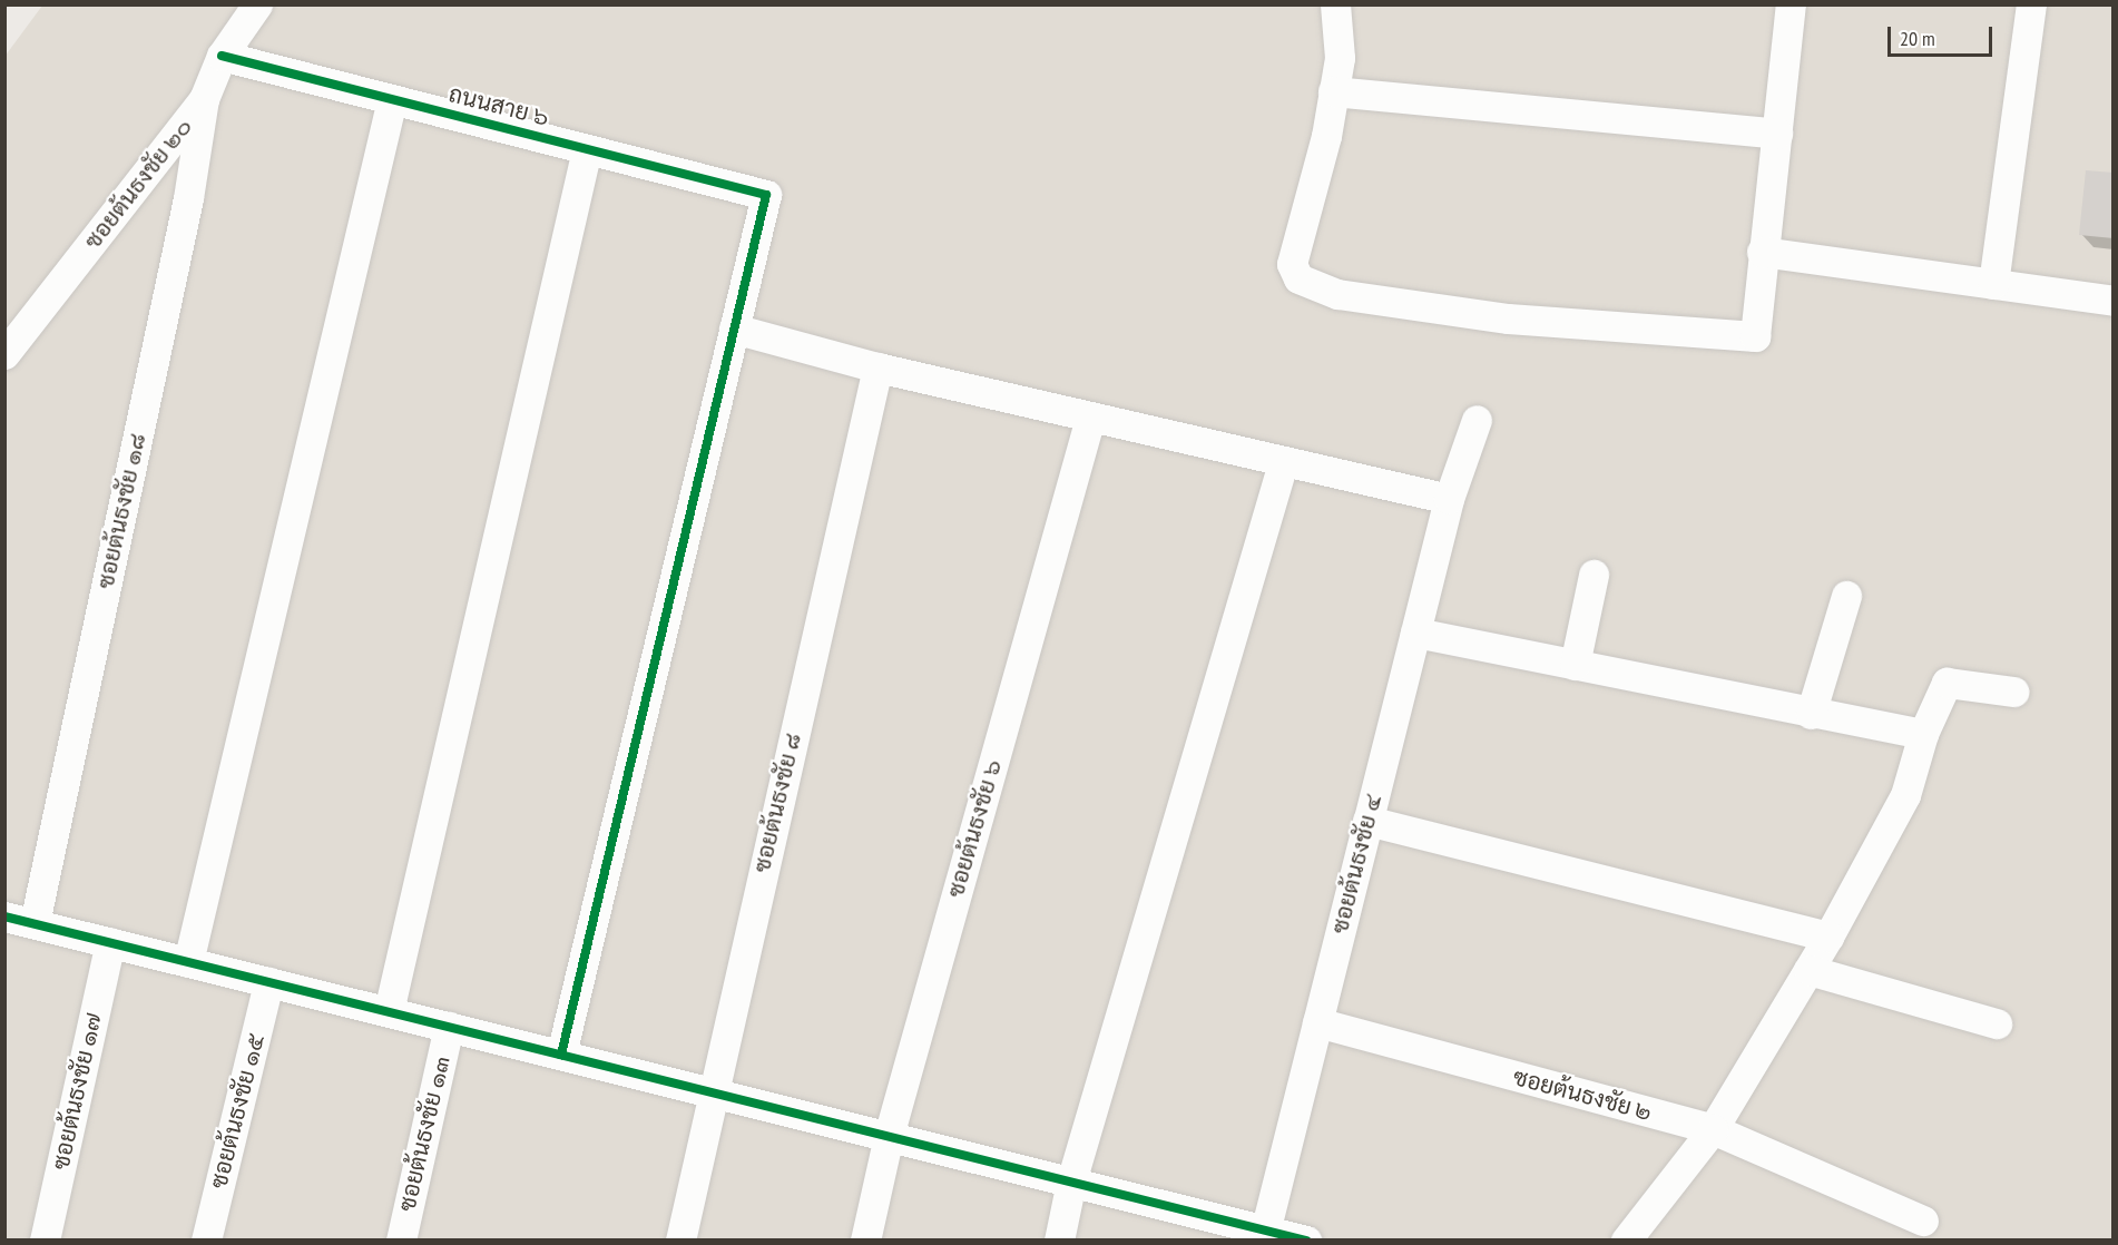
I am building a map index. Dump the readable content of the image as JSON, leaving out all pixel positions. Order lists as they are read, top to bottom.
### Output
{
  "streets": {
    "street": [
      "ถนนสาย ๖",
      "ซอยต้นธงชัย ๒๐",
      "ซอยต้นธงชัย ๑๘",
      "ซอยต้นธงชัย ๘",
      "ซอยต้นธงชัย ๖",
      "ซอยต้นธงชัย ๔",
      "ซอยต้นธงชัย ๑๗",
      "ซอยต้นธงชัย ๒",
      "ซอยต้นธงชัย ๑๕",
      "ซอยต้นธงชัย ๑๓"
    ]
  },
  "crossings": [
    ["ถนนสาย ๖", "ซอยต้นธงชัย ๒๐"],
    ["ซอยต้นธงชัย ๒๐", "ซอยต้นธงชัย ๑๘"],
    ["ซอยต้นธงชัย ๔", "ซอยต้นธงชัย ๒"]
  ],
  "scale_bar": "20 m"
}
